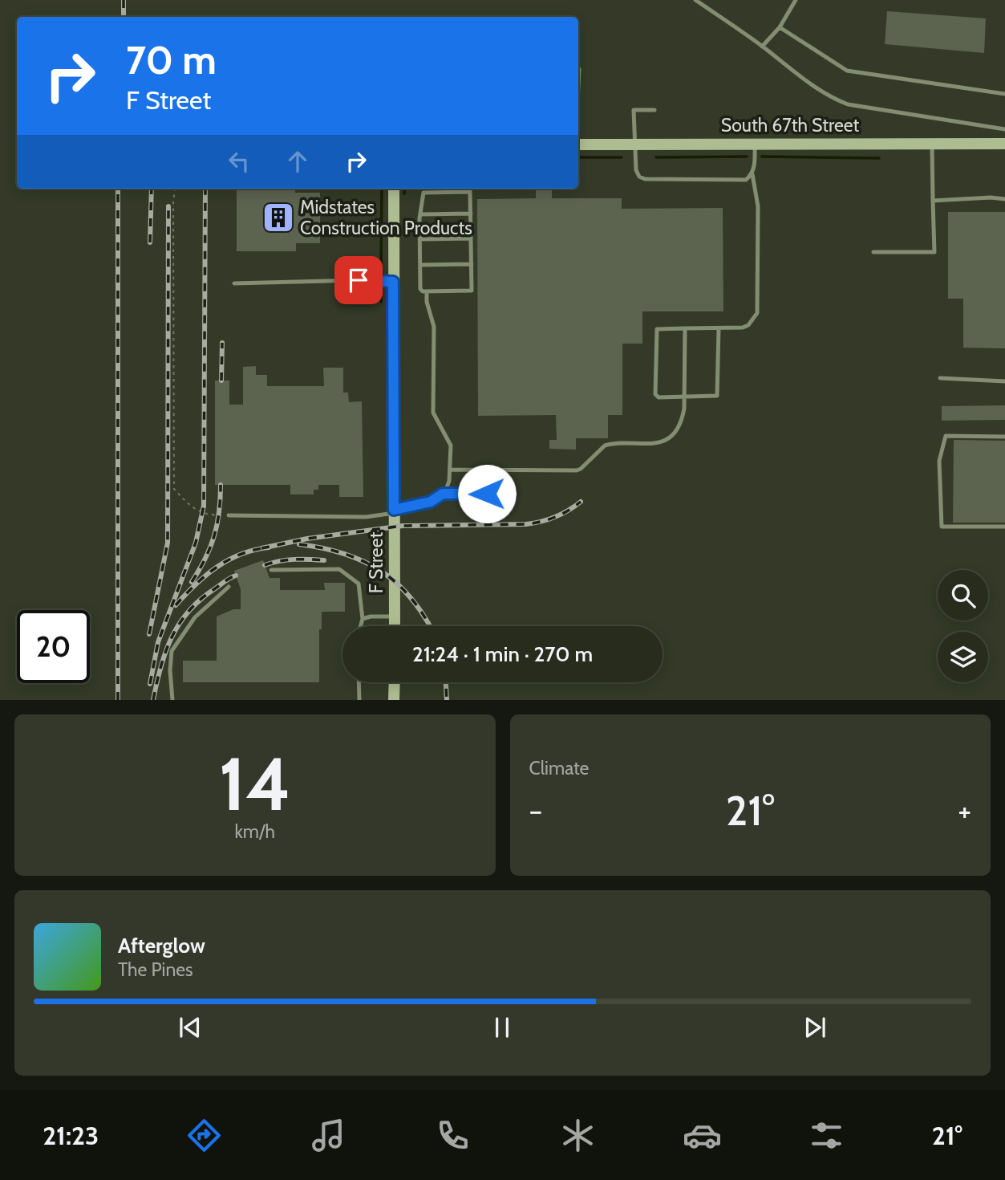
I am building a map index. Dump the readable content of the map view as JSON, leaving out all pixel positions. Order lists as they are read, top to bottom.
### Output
{
  "streets": {
    "street": ["South 67th Street", "F Street"]
  },
  "places": {
    "building": ["Midstates Construction Products"]
  },
  "page": {
    "turn": ["70 m", "F Street"],
    "limit": "20",
    "trip": "21:24 · 1 min · 270 m",
    "tile": [
      ["14", "km/h"],
      "Climate"
    ],
    "heat": ["−", "21°", "+"],
    "song": ["Afterglow", "The Pines"],
    "tabs": ["21:23", "21°"]
  }
}
